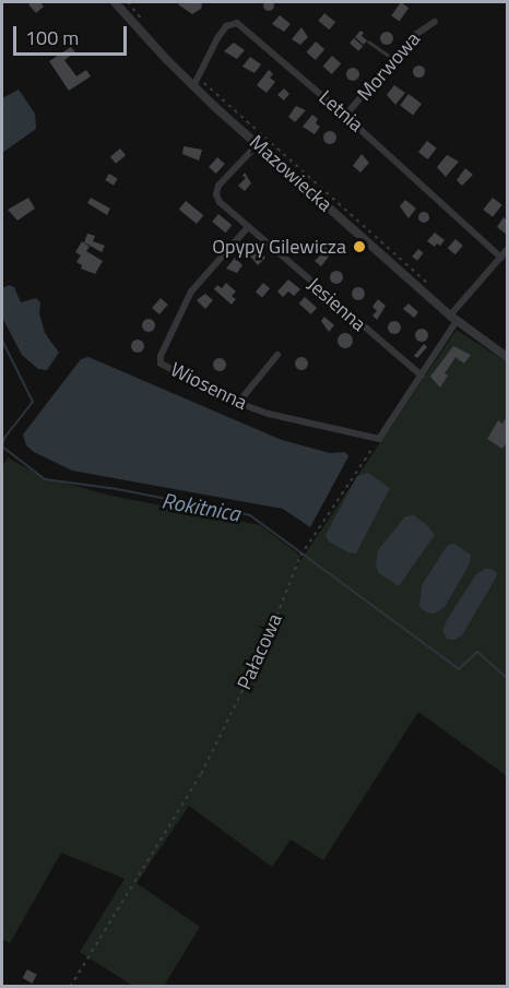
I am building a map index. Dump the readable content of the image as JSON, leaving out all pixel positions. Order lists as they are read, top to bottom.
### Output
{
  "streets": {
    "street": [
      "Morwowa",
      "Letnia",
      "Mazowiecka",
      "Jesienna",
      "Wiosenna"
    ],
    "path": ["Pałacowa"]
  },
  "crossings": [
    ["Morwowa", "Letnia"],
    ["Letnia", "Mazowiecka"],
    ["Mazowiecka", "Jesienna"],
    ["Jesienna", "Wiosenna"],
    ["Wiosenna", "Pałacowa"]
  ],
  "water": ["Rokitnica"],
  "places": ["Opypy Gilewicza"],
  "scale_bar": "100 m"
}
